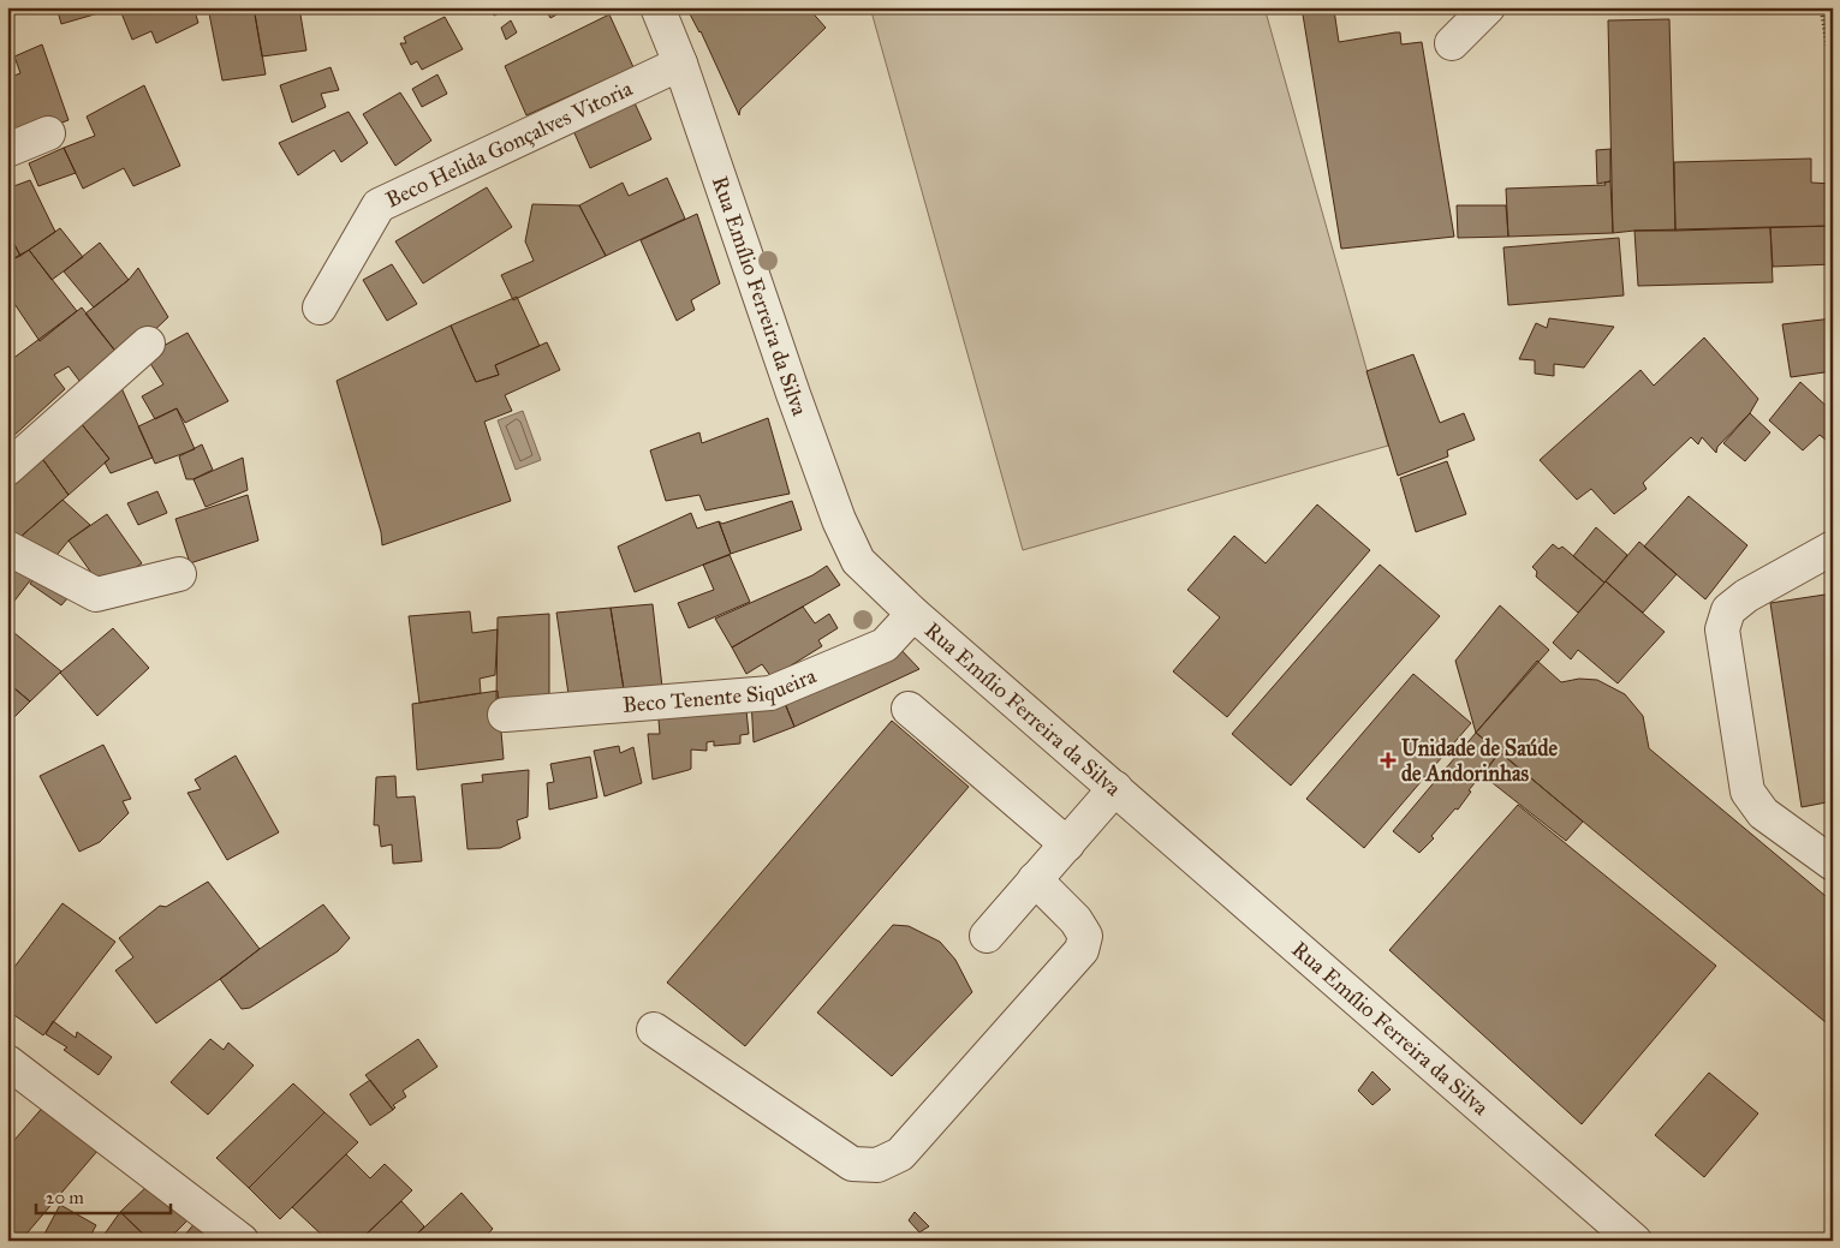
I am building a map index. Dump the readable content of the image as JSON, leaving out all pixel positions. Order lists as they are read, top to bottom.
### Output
{
  "streets": {
    "street": ["Beco Helida Gonçalves Vitoria", "Rua Emílio Ferreira da Silva", "Beco Tenente Siqueira"]
  },
  "crossings": [
    ["Beco Helida Gonçalves Vitoria", "Rua Emílio Ferreira da Silva"],
    ["Rua Emílio Ferreira da Silva", "Beco Tenente Siqueira"]
  ],
  "places": {
    "health": ["Unidade de Saúde de Andorinhas"]
  },
  "scale_bar": "20 m"
}
